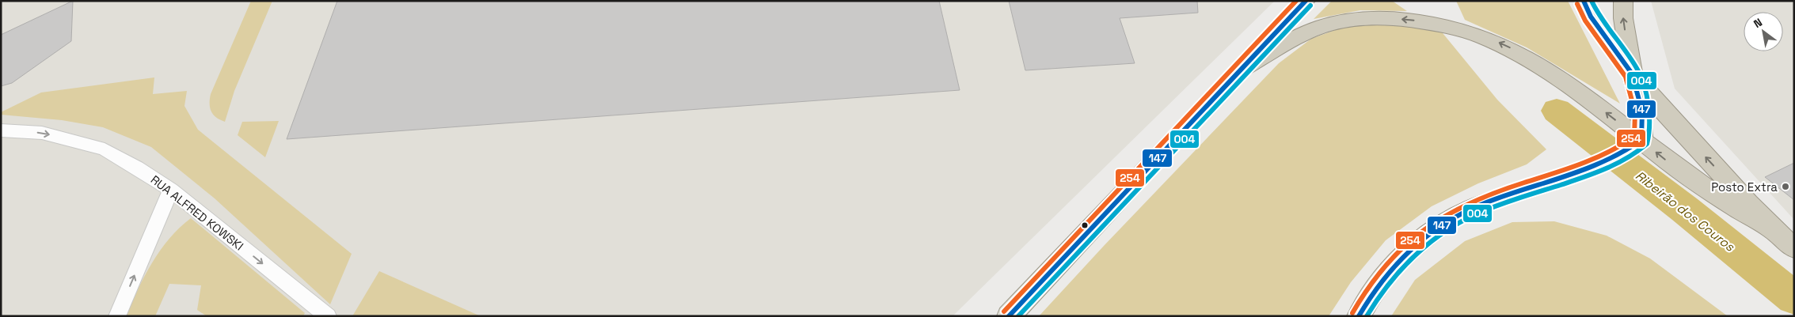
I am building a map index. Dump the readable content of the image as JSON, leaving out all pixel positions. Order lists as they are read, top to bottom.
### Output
{
  "streets": {
    "street": ["RUA ALFRED KOWSKI"]
  },
  "one_way": ["RUA ALFRED KOWSKI"],
  "water": ["Ribeirão dos Couros"],
  "places": ["Posto Extra"],
  "lines": ["transit line 147", "transit line 004", "transit line 254"],
  "north": "top left"
}
